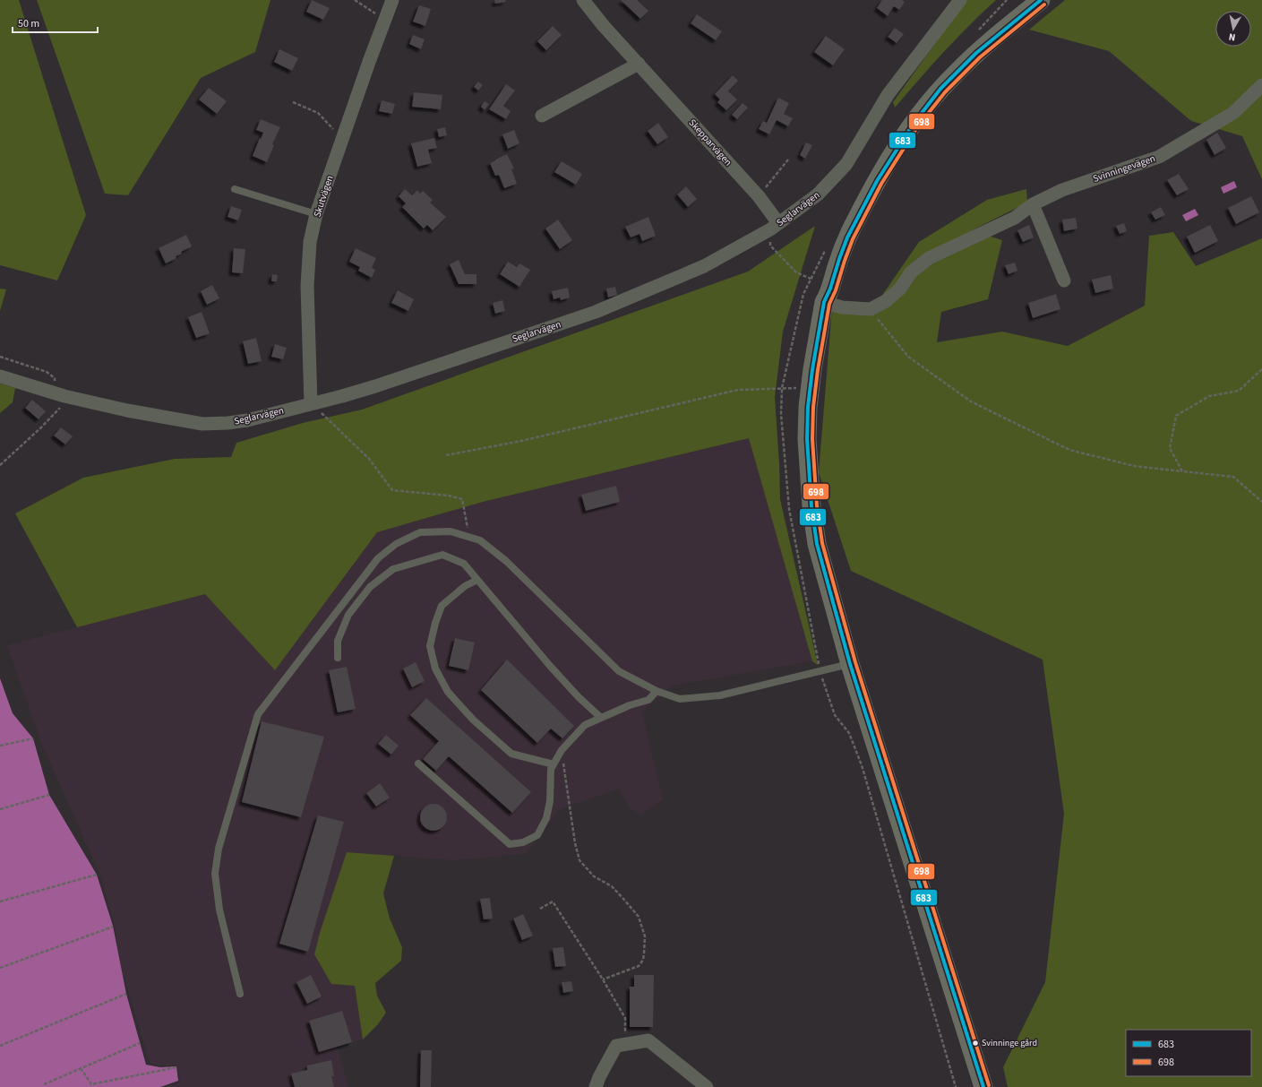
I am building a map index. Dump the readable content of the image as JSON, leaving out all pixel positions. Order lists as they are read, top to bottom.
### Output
{
  "streets": {
    "street": [
      "Skepparvägen",
      "Svinningevägen",
      "Skutvägen",
      "Seglarvägen"
    ]
  },
  "crossings": [
    ["Skepparvägen", "Seglarvägen"],
    ["Skutvägen", "Seglarvägen"]
  ],
  "places": ["Svinninge gård"],
  "lines": ["transit line 683", "transit line 698"],
  "legend": ["683", "698"],
  "scale_bar": "50 m",
  "north": "bottom"
}
